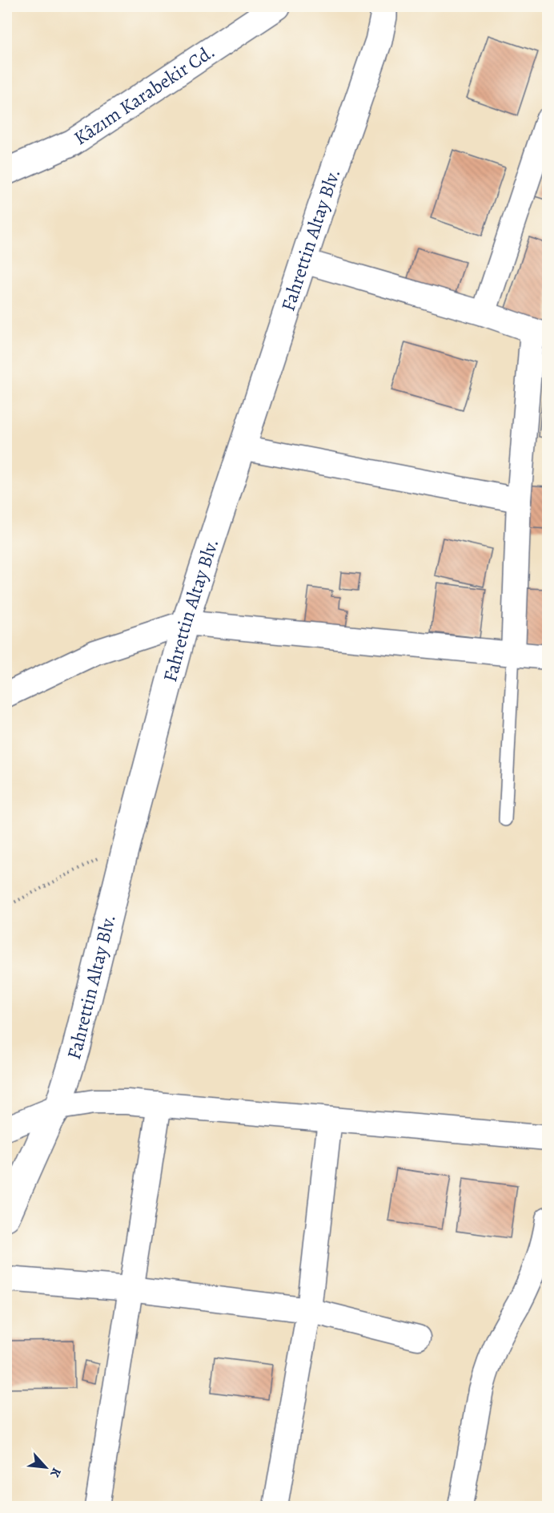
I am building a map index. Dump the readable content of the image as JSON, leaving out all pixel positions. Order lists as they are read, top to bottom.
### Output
{
  "streets": {
    "street": ["Kâzım Karabekir Cd.", "Fahrettin Altay Blv."]
  },
  "north": "bottom right"
}
